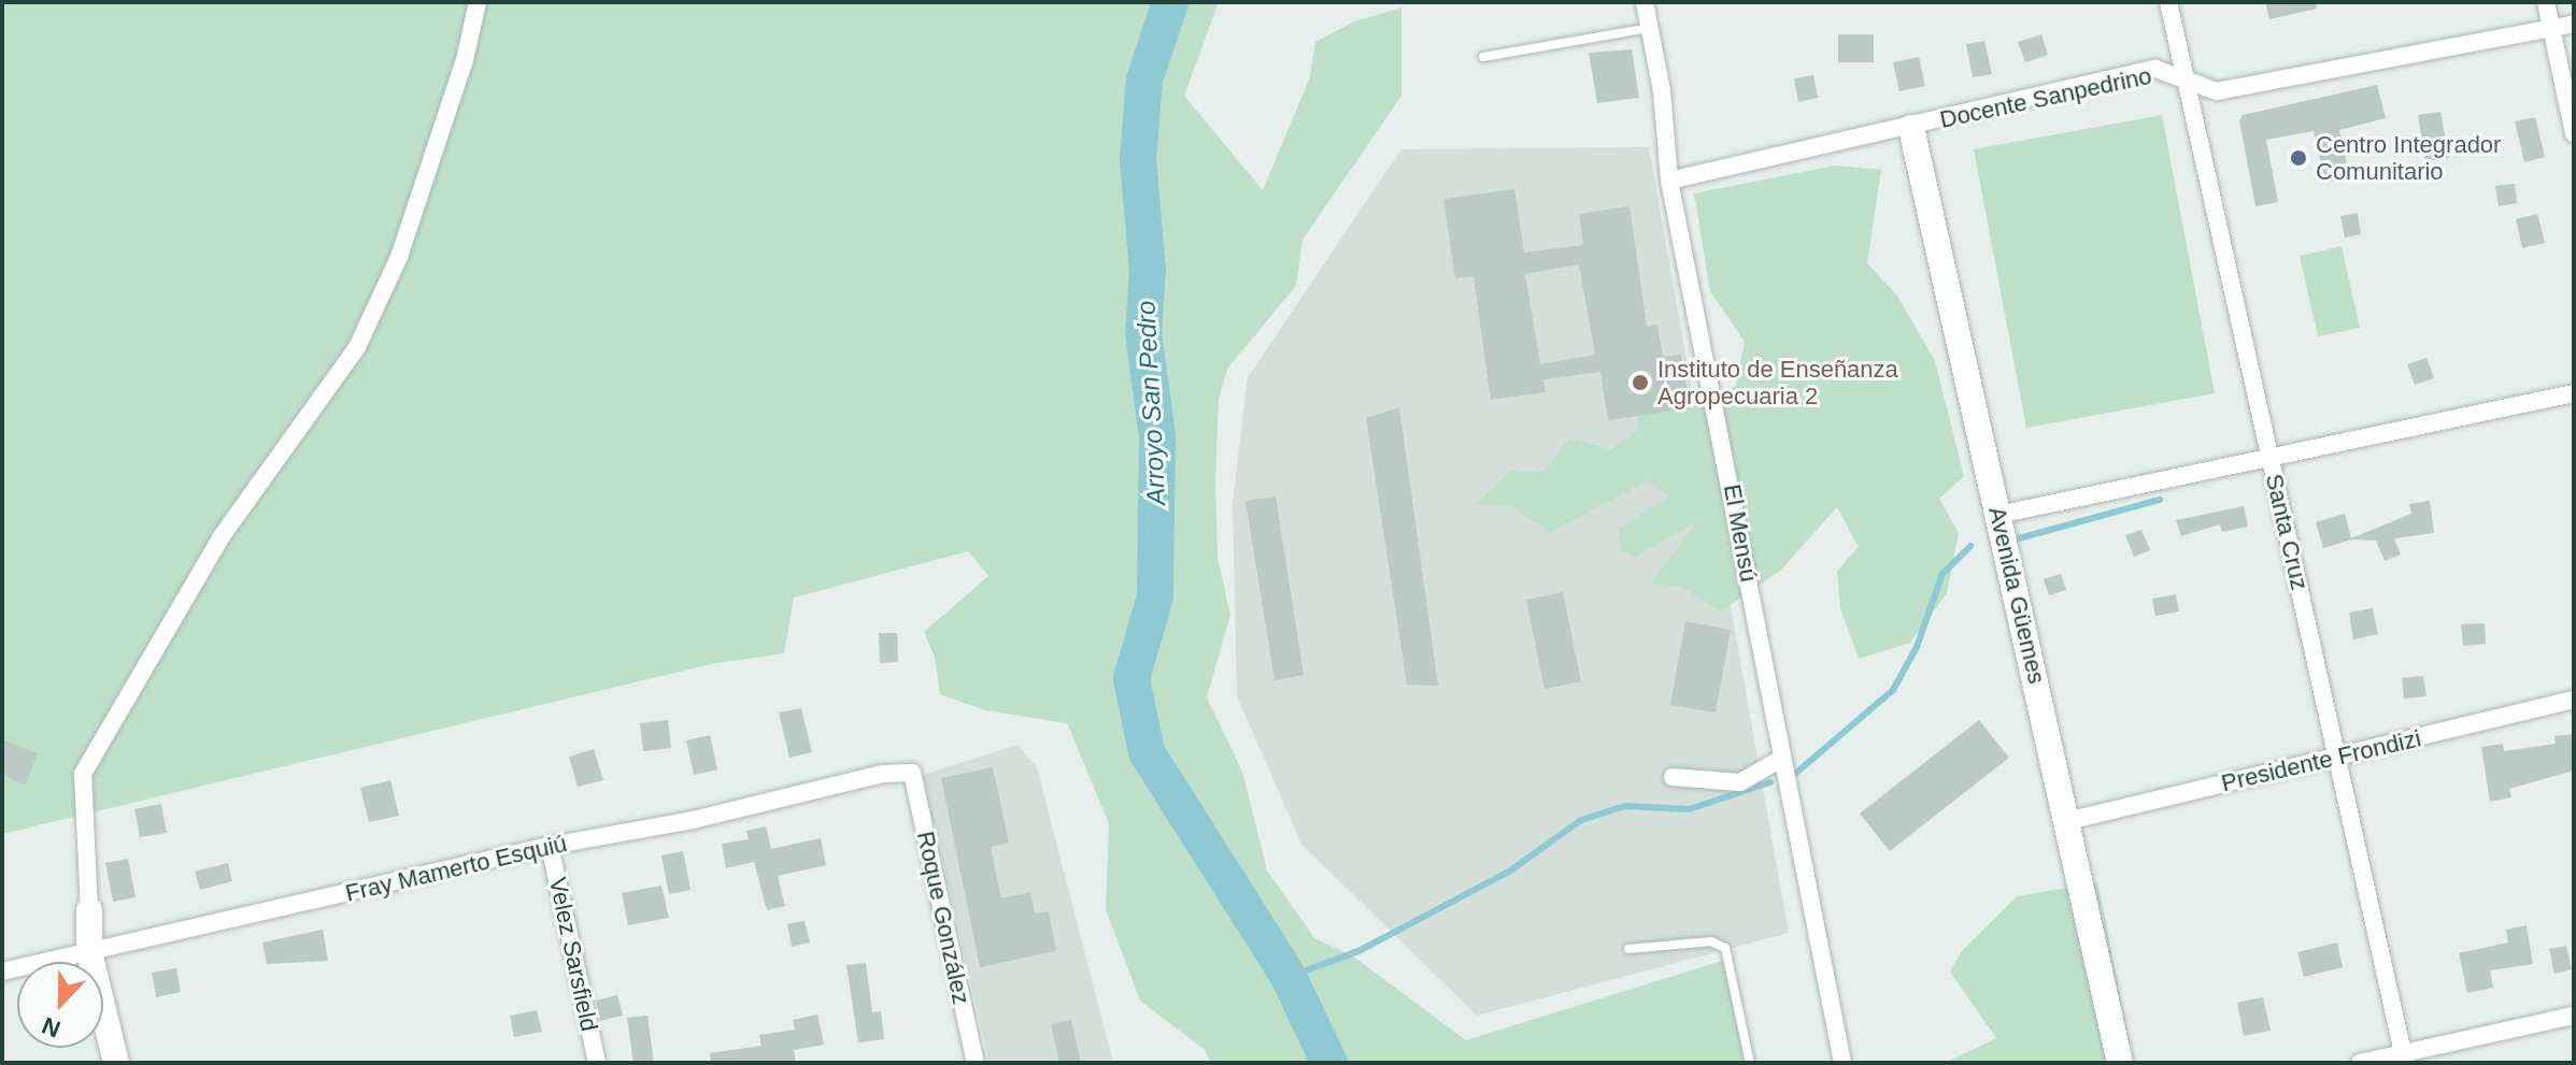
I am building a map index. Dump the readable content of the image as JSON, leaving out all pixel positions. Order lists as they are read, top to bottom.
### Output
{
  "streets": {
    "main road": ["Avenida Güemes"],
    "street": [
      "Docente Sanpedrino",
      "Santa Cruz",
      "El Mensú",
      "Presidente Frondizi",
      "Fray Mamerto Esquiú",
      "Roque González",
      "Velez Sarsfield"
    ]
  },
  "crossings": [
    ["Docente Sanpedrino", "Santa Cruz"],
    ["Docente Sanpedrino", "El Mensú"],
    ["Docente Sanpedrino", "Avenida Güemes"],
    ["Santa Cruz", "Presidente Frondizi"],
    ["Avenida Güemes", "Presidente Frondizi"],
    ["Fray Mamerto Esquiú", "Roque González"],
    ["Fray Mamerto Esquiú", "Velez Sarsfield"]
  ],
  "water": ["Arroyo San Pedro"],
  "places": ["Centro Integrador Comunitario", "Instituto de Enseñanza Agropecuaria 2"],
  "north": "bottom"
}
